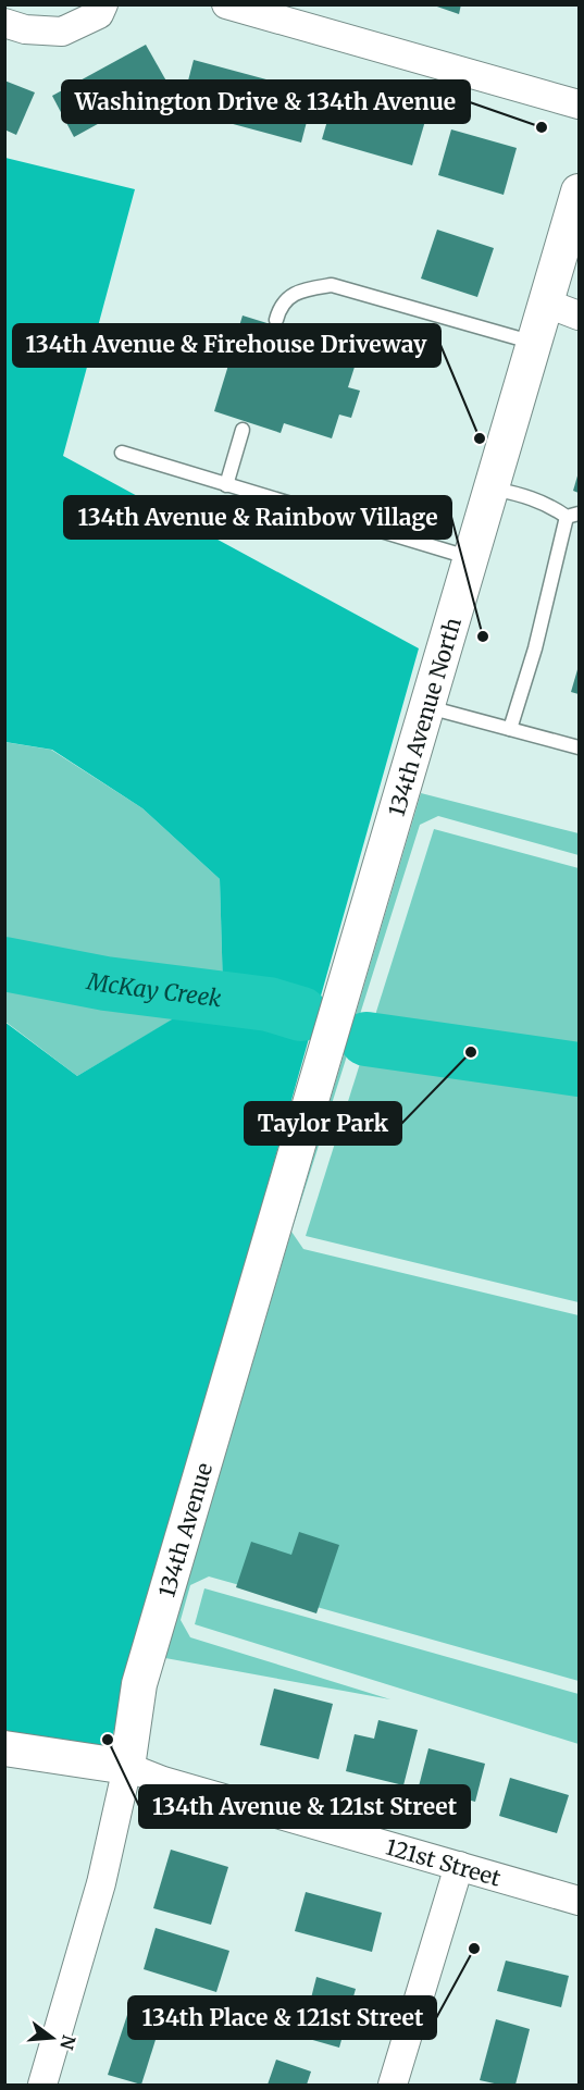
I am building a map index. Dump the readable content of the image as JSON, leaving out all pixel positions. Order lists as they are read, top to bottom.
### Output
{
  "streets": {
    "street": ["134th Avenue North", "134th Avenue", "121st Street"]
  },
  "crossings": [
    ["134th Avenue North", "134th Avenue"],
    ["134th Avenue", "121st Street"]
  ],
  "water": ["McKay Creek"],
  "places": [
    "Washington Drive & 134th Avenue",
    "134th Avenue & Firehouse Driveway",
    "134th Avenue & Rainbow Village",
    "Taylor Park",
    "134th Avenue & 121st Street",
    "134th Place & 121st Street"
  ],
  "north": "right"
}
